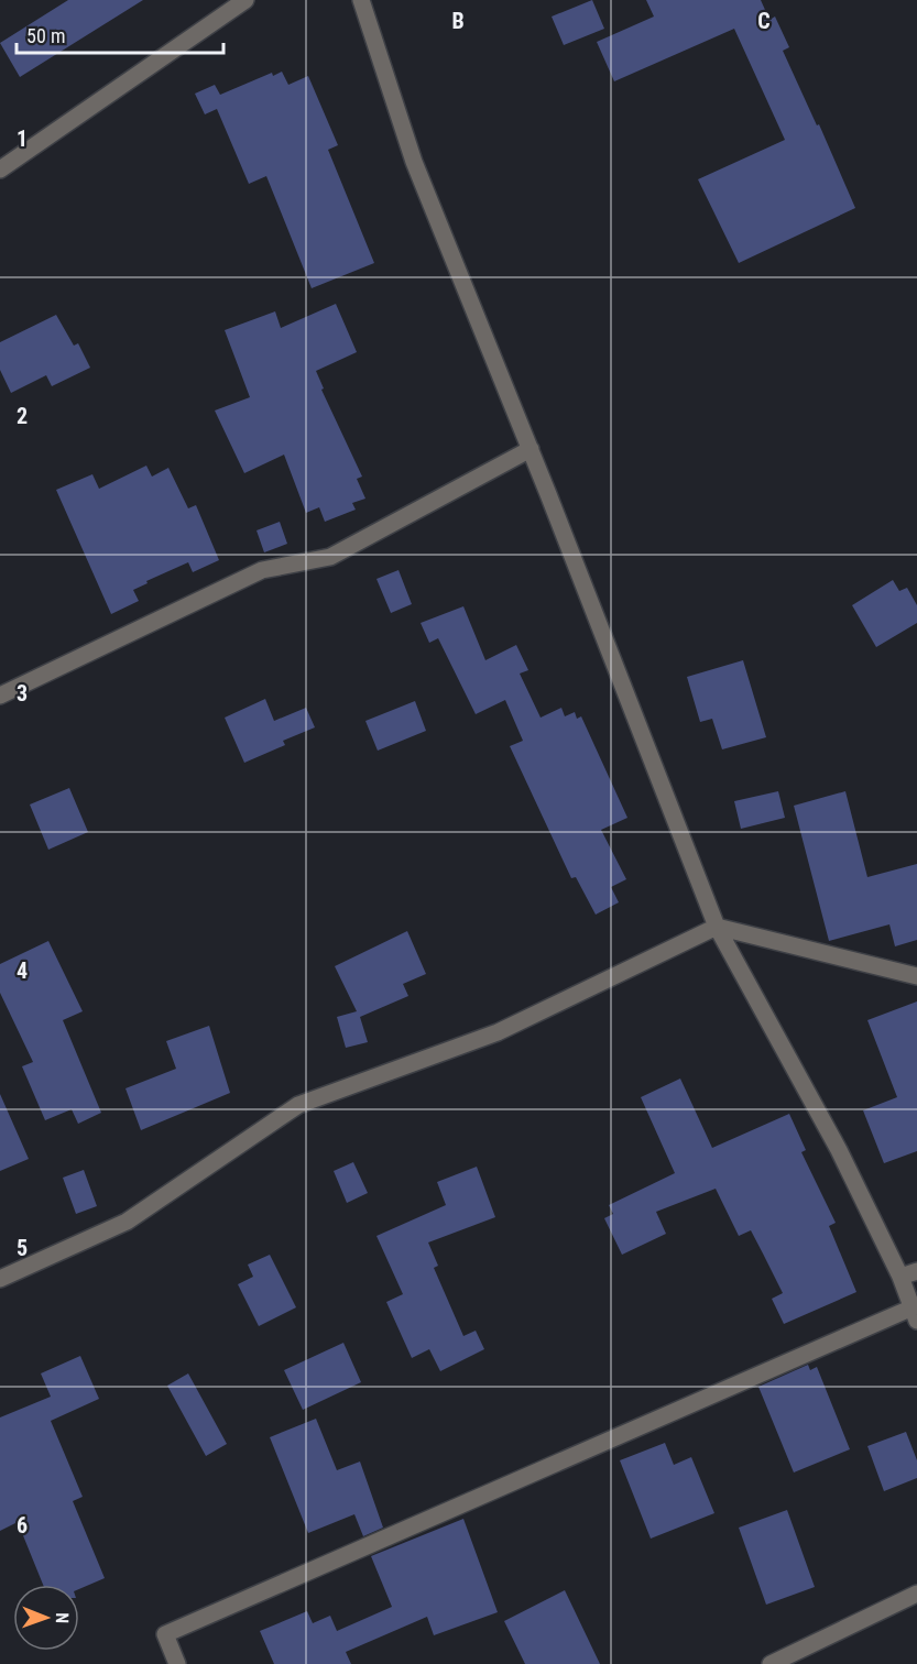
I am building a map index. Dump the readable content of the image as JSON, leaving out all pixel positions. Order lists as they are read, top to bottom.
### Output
{
  "scale_bar": "50 m",
  "north": "right",
  "grid": {
    "columns": ["B", "C"],
    "rows": [
      "1",
      "2",
      "3",
      "4",
      "5",
      "6"
    ]
  }
}
